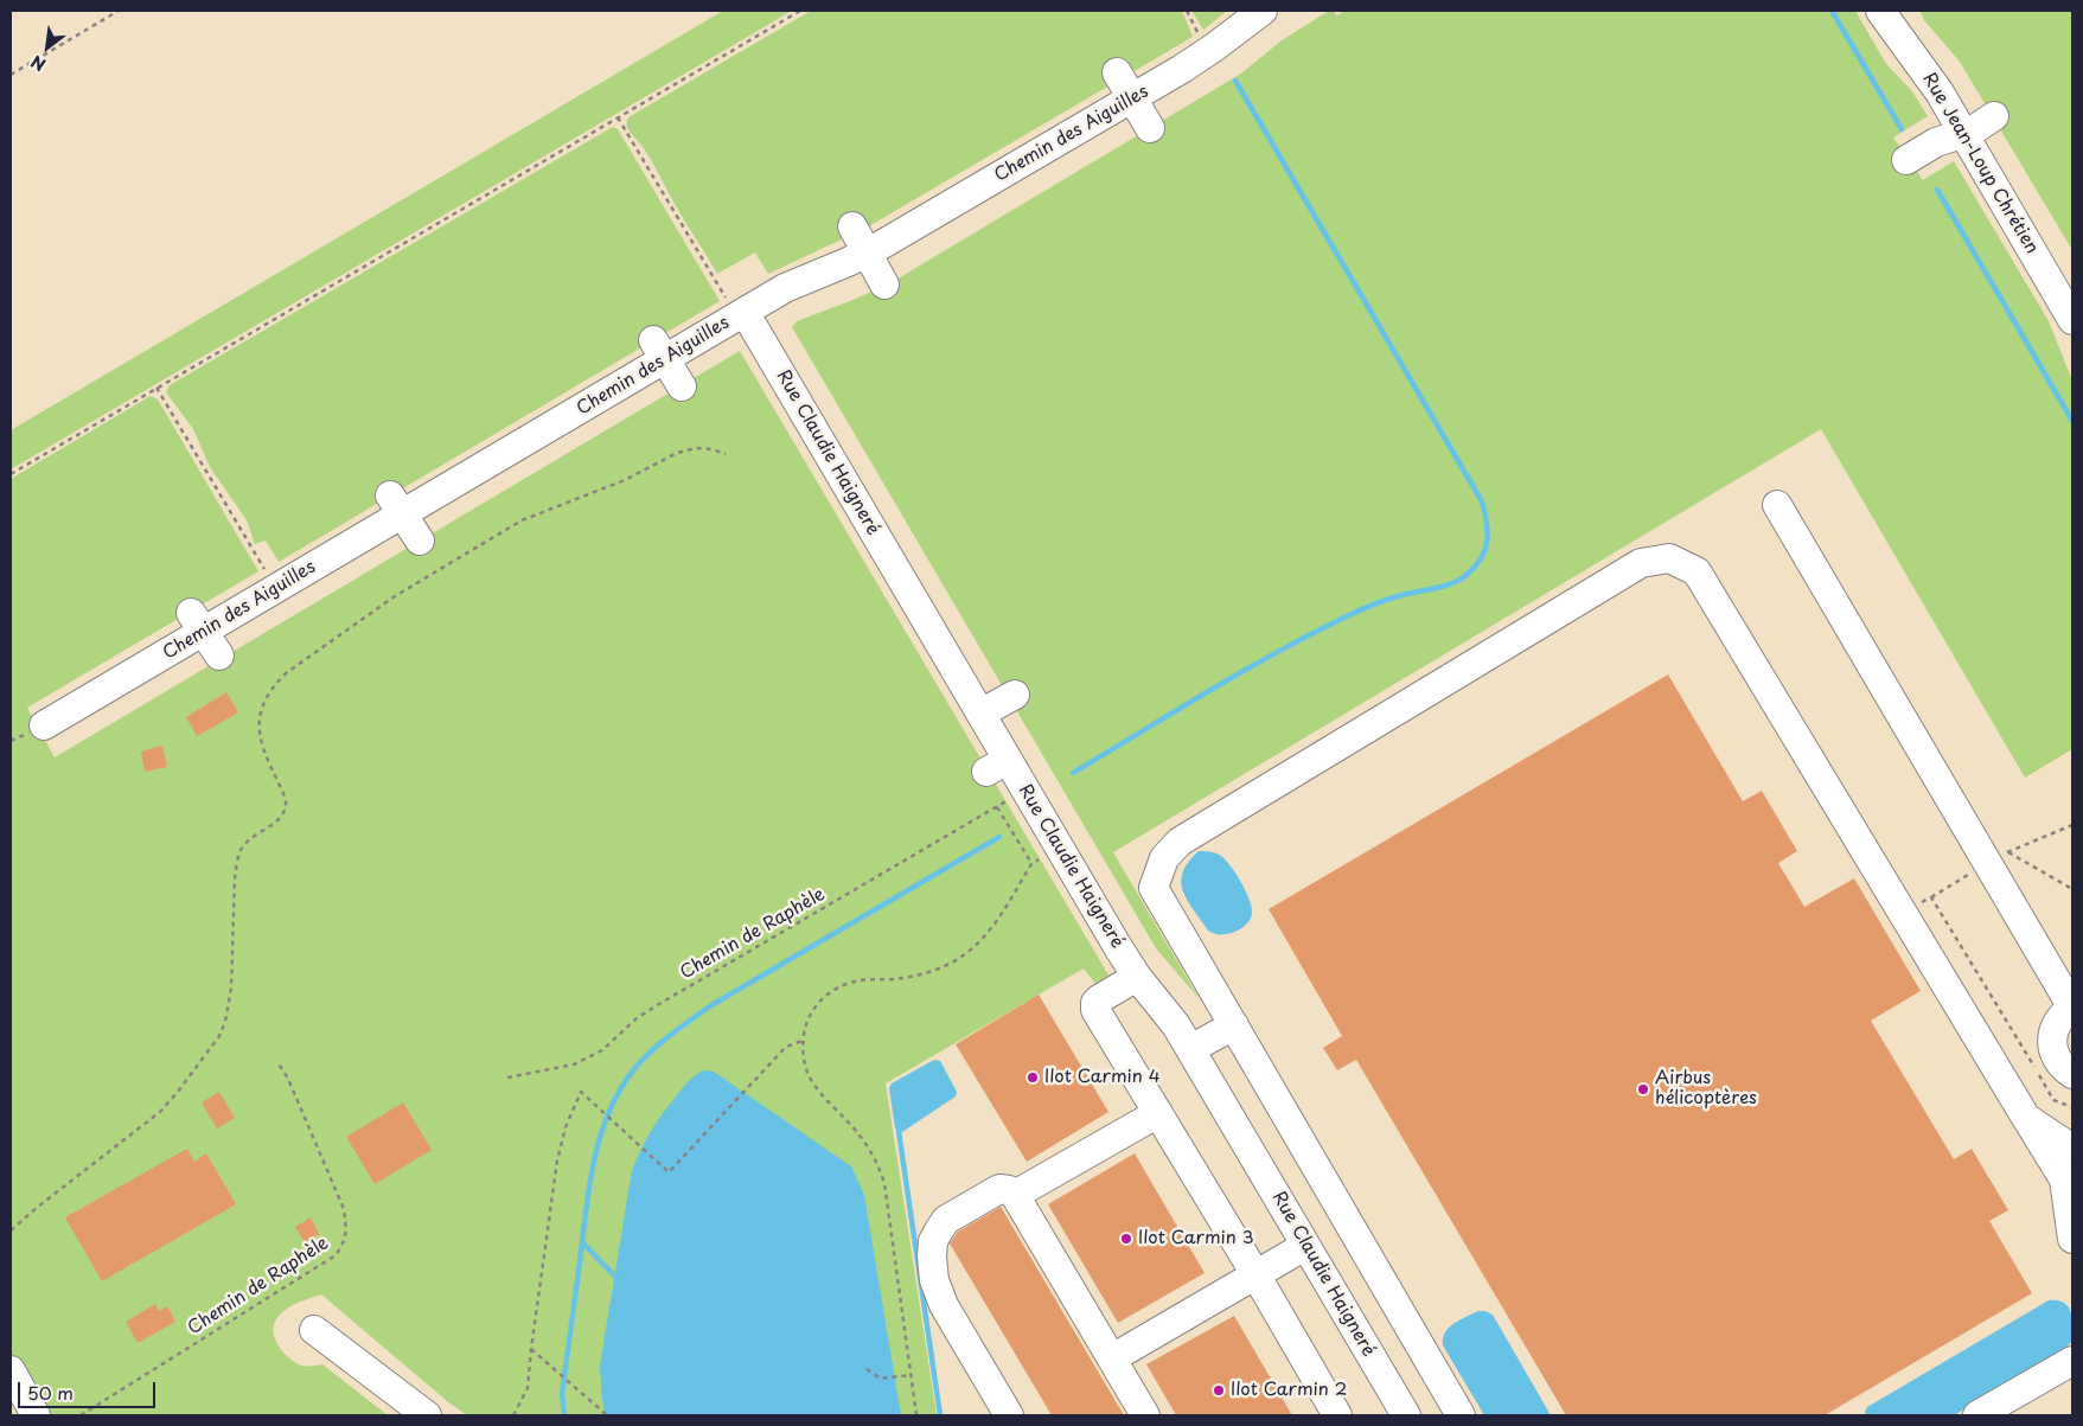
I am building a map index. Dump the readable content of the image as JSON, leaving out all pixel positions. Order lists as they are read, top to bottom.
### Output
{
  "streets": {
    "street": ["Chemin des Aiguilles", "Rue Jean-Loup Chrétien", "Rue Claudie Haigneré"],
    "path": ["Chemin de Raphèle"]
  },
  "crossings": [
    ["Chemin des Aiguilles", "Rue Claudie Haigneré"]
  ],
  "places": [
    "Ilot Carmin 4",
    "Airbus hélicoptères",
    "Ilot Carmin 3",
    "Ilot Carmin 2"
  ],
  "scale_bar": "50 m",
  "north": "bottom left"
}
